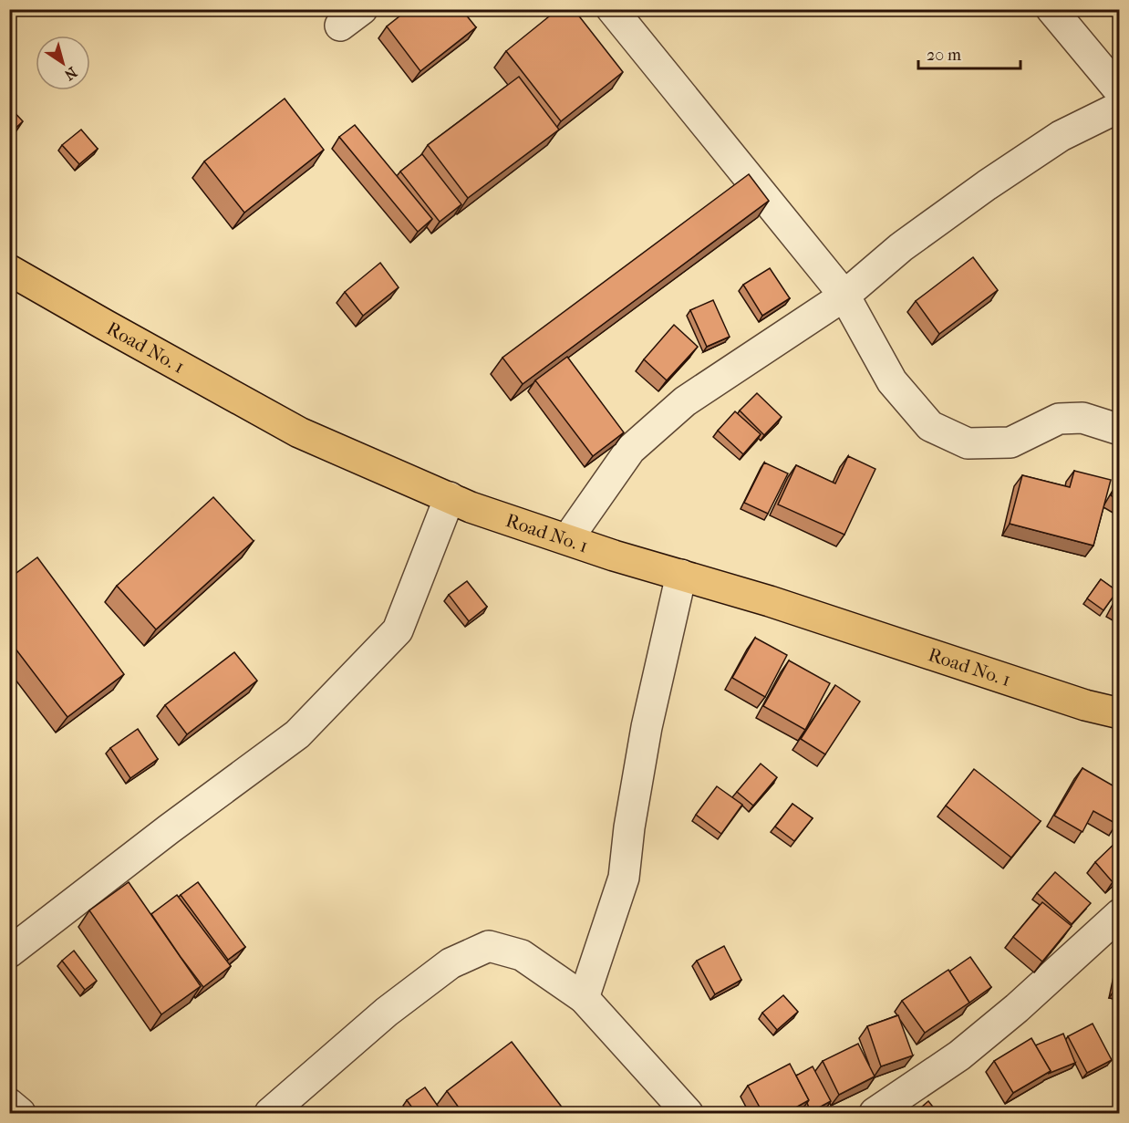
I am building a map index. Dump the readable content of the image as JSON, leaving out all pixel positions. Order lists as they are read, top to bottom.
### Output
{
  "streets": {
    "highway": ["Road No. 1"]
  },
  "scale_bar": "20 m",
  "north": "bottom right"
}
